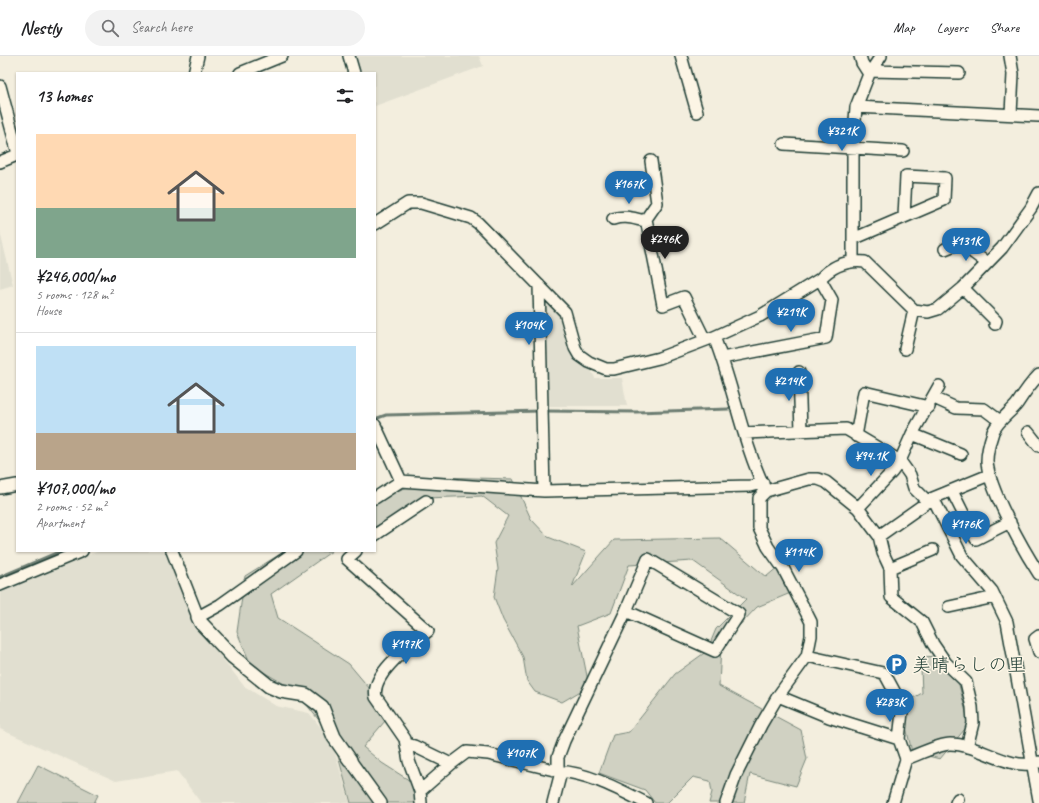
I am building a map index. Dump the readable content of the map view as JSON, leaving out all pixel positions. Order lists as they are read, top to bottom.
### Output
{
  "places": {
    "parking": ["美晴らしの里"]
  },
  "page": {
    "header": "Nestly",
    "search": "Search here",
    "nav": ["Map", "Layers", "Share"],
    "heading": "13 homes",
    "price": [
      "¥321K",
      "¥167K",
      "¥246K",
      "¥131K",
      "¥219K",
      "¥104K",
      "¥214K",
      "¥94.1K",
      "¥176K",
      "¥114K",
      "¥197K",
      "¥283K",
      "¥107K"
    ],
    "list": [
      {
        "name": "¥246,000/mo",
        "note": "5 rooms · 128 m² · House"
      },
      {
        "name": "¥107,000/mo",
        "note": "2 rooms · 52 m² · Apartment"
      }
    ]
  }
}
